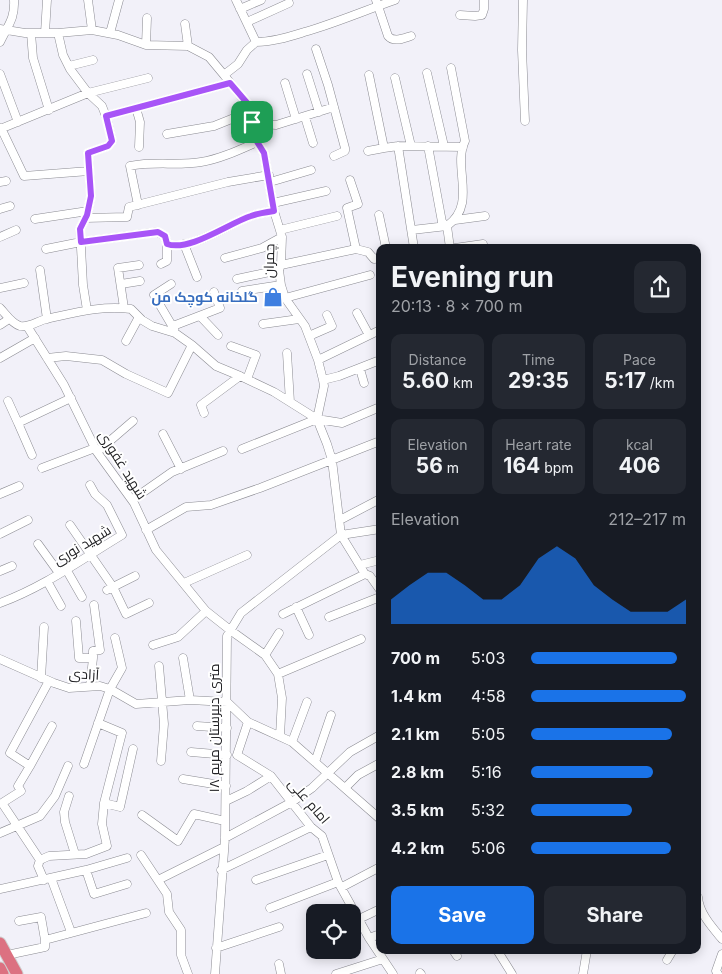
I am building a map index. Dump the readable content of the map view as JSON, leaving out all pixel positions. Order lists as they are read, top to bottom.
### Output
{
  "streets": {
    "street": [
      "چمران",
      "شهید غفوری",
      "شهید نوری",
      "آزادی",
      "۱۸ متری دبیرستان مریم",
      "امام علی"
    ]
  },
  "crossings": [
    ["شهید غفوری", "۱۸ متری دبیرستان مریم"],
    ["آزادی", "۱۸ متری دبیرستان مریم"]
  ],
  "places": {
    "shop": ["گلخانه کوچک من"]
  },
  "page": {
    "heading": ["Evening run", "20:13 · 8 × 700 m"],
    "stats": [
      ["Distance", "5.60 km"],
      ["Time", "29:35"],
      ["Pace", "5:17 /km"],
      ["Elevation", "56 m"],
      ["Heart rate", "164 bpm"],
      ["kcal", "406"]
    ],
    "chart": ["Elevation", "212–217 m"],
    "list": [
      {
        "name": "700 m",
        "note": "5:03"
      },
      {
        "name": "1.4 km",
        "note": "4:58"
      },
      {
        "name": "2.1 km",
        "note": "5:05"
      },
      {
        "name": "2.8 km",
        "note": "5:16"
      },
      {
        "name": "3.5 km",
        "note": "5:32"
      },
      {
        "name": "4.2 km",
        "note": "5:06"
      }
    ],
    "buttons": ["Save", "Share"]
  }
}
